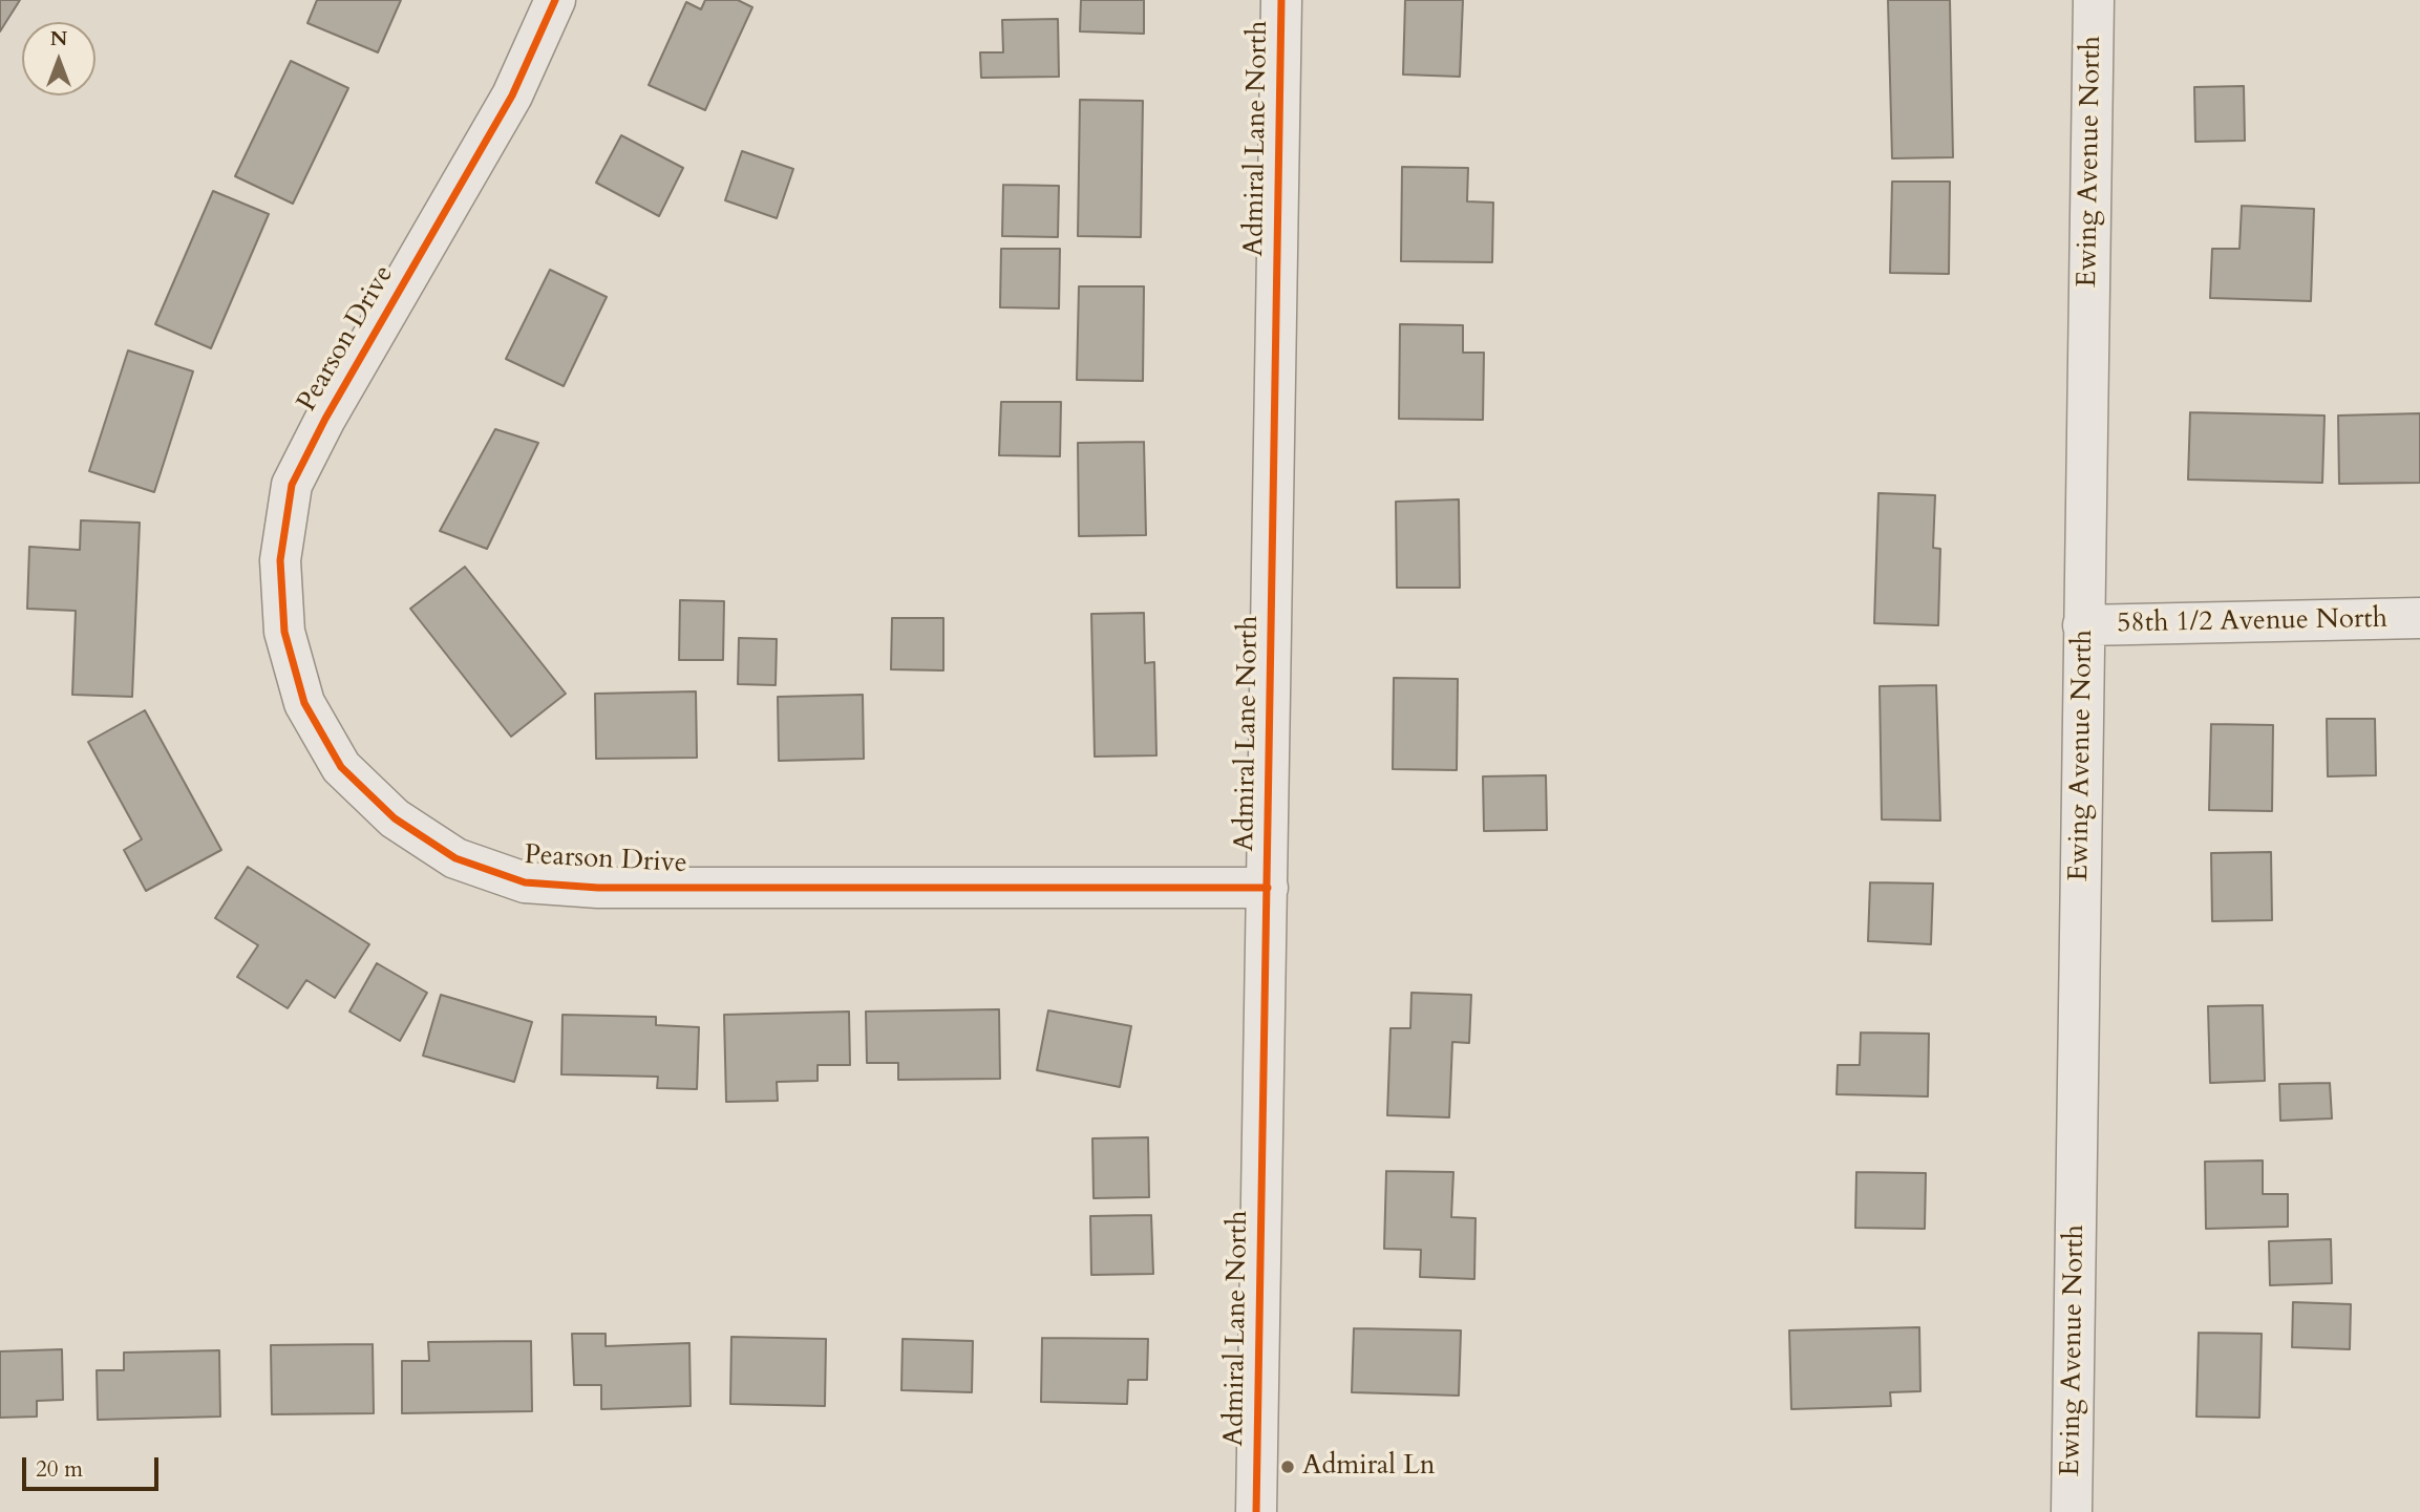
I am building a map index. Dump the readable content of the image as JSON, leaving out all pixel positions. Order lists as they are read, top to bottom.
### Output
{
  "streets": {
    "street": [
      "Admiral Lane North",
      "Ewing Avenue North",
      "Pearson Drive",
      "58th 1/2 Avenue North"
    ]
  },
  "crossings": [
    ["Admiral Lane North", "Pearson Drive"],
    ["Ewing Avenue North", "58th 1/2 Avenue North"]
  ],
  "places": ["Admiral Ln"],
  "scale_bar": "20 m",
  "north": "top"
}
